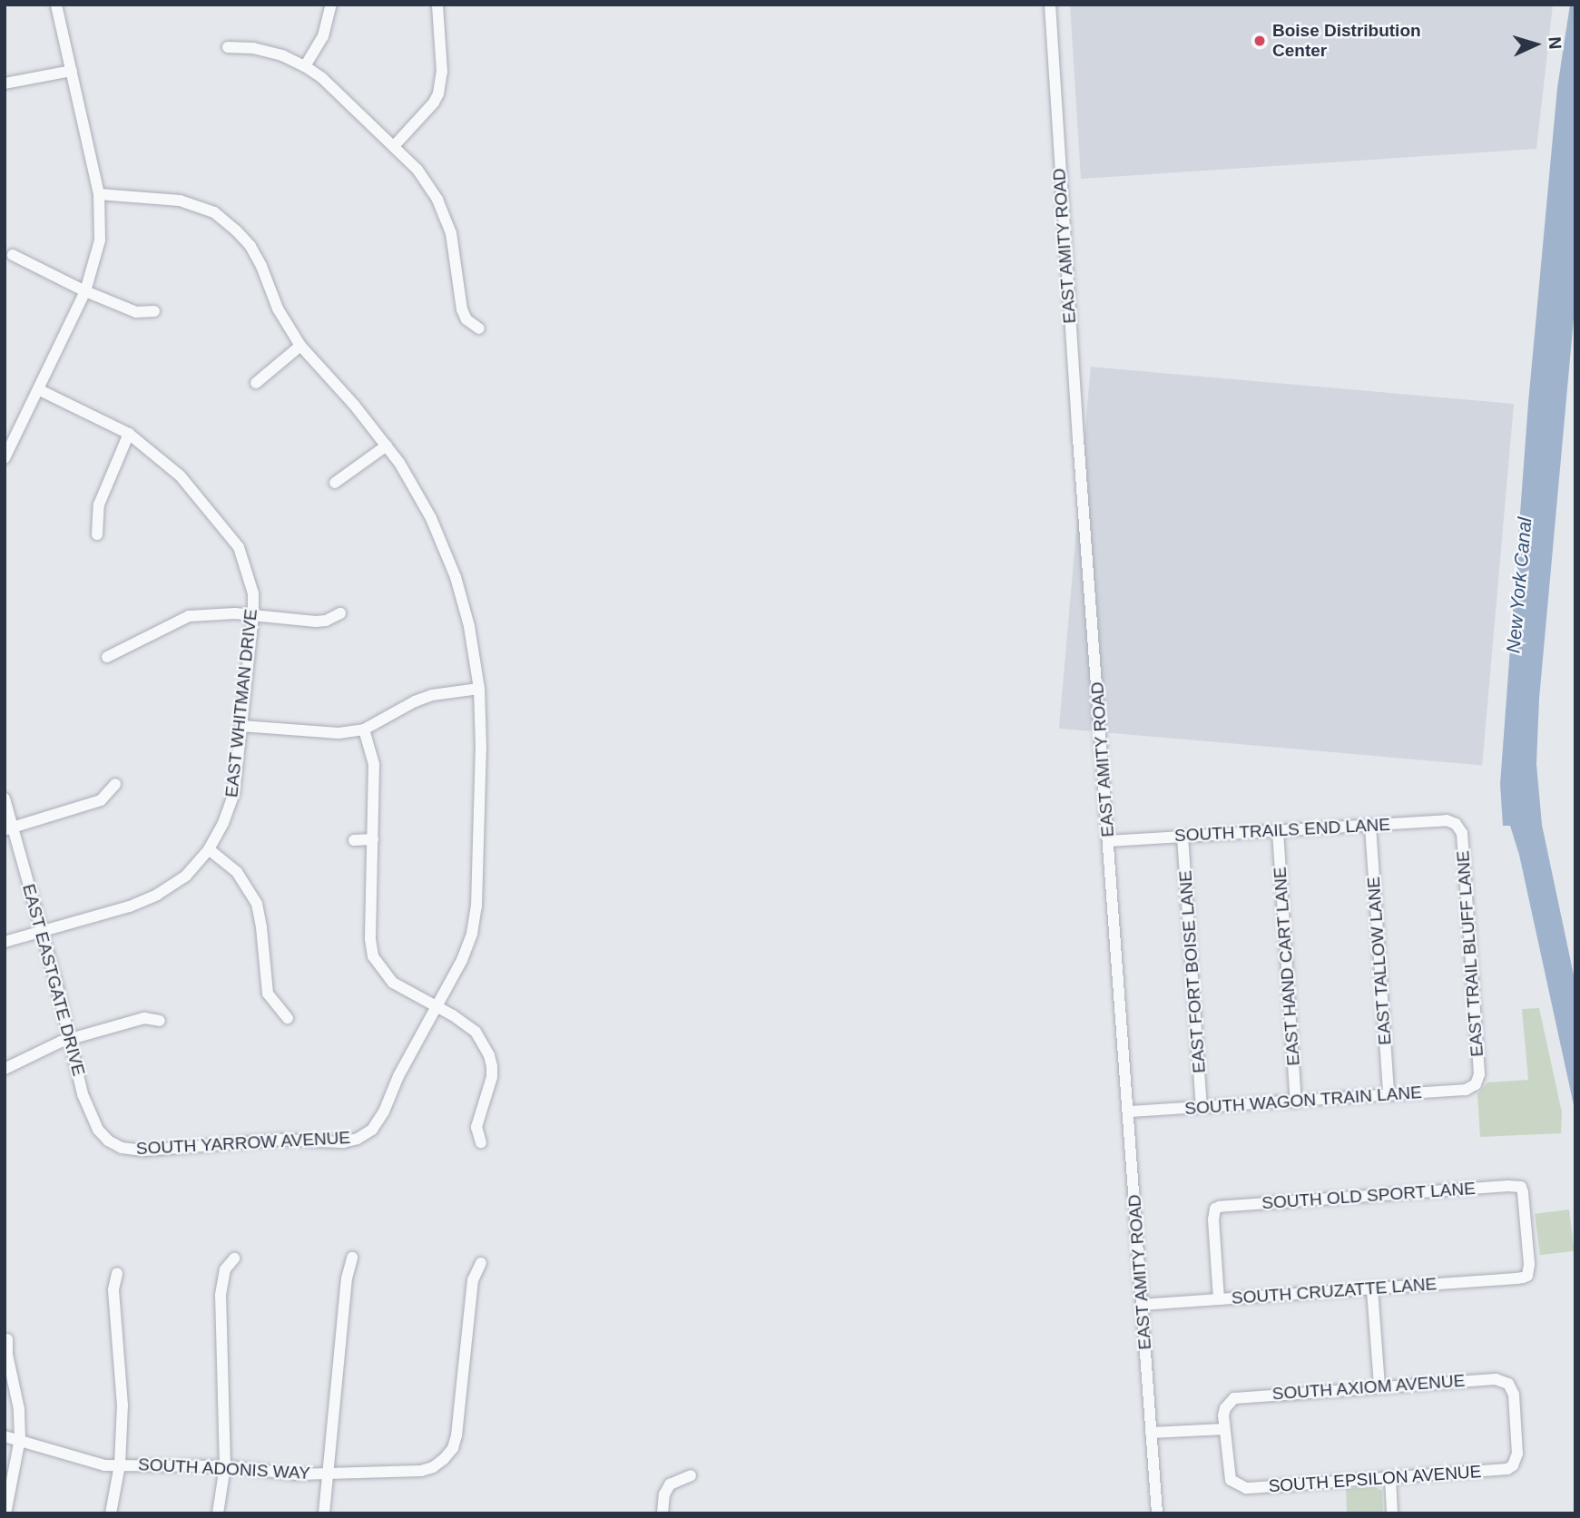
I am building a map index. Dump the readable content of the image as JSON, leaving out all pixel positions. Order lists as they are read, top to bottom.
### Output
{
  "streets": {
    "street": [
      "EAST AMITY ROAD",
      "EAST WHITMAN DRIVE",
      "SOUTH TRAILS END LANE",
      "EAST TRAIL BLUFF LANE",
      "EAST TALLOW LANE",
      "EAST HAND CART LANE",
      "EAST FORT BOISE LANE",
      "EAST EASTGATE DRIVE",
      "SOUTH WAGON TRAIN LANE",
      "SOUTH YARROW AVENUE",
      "SOUTH OLD SPORT LANE",
      "SOUTH CRUZATTE LANE",
      "SOUTH AXIOM AVENUE",
      "SOUTH ADONIS WAY",
      "SOUTH EPSILON AVENUE"
    ]
  },
  "crossings": [
    ["EAST AMITY ROAD", "SOUTH TRAILS END LANE"],
    ["EAST AMITY ROAD", "SOUTH WAGON TRAIN LANE"],
    ["EAST AMITY ROAD", "SOUTH CRUZATTE LANE"],
    ["EAST WHITMAN DRIVE", "EAST EASTGATE DRIVE"],
    ["SOUTH TRAILS END LANE", "EAST TRAIL BLUFF LANE"],
    ["SOUTH TRAILS END LANE", "EAST TALLOW LANE"],
    ["SOUTH TRAILS END LANE", "EAST HAND CART LANE"],
    ["SOUTH TRAILS END LANE", "EAST FORT BOISE LANE"],
    ["EAST TRAIL BLUFF LANE", "SOUTH WAGON TRAIN LANE"],
    ["EAST TALLOW LANE", "SOUTH WAGON TRAIN LANE"],
    ["EAST HAND CART LANE", "SOUTH WAGON TRAIN LANE"],
    ["EAST FORT BOISE LANE", "SOUTH WAGON TRAIN LANE"],
    ["EAST EASTGATE DRIVE", "SOUTH YARROW AVENUE"],
    ["SOUTH OLD SPORT LANE", "SOUTH CRUZATTE LANE"],
    ["SOUTH AXIOM AVENUE", "SOUTH EPSILON AVENUE"]
  ],
  "water": ["New York Canal"],
  "places": ["Boise Distribution Center"],
  "north": "right"
}
